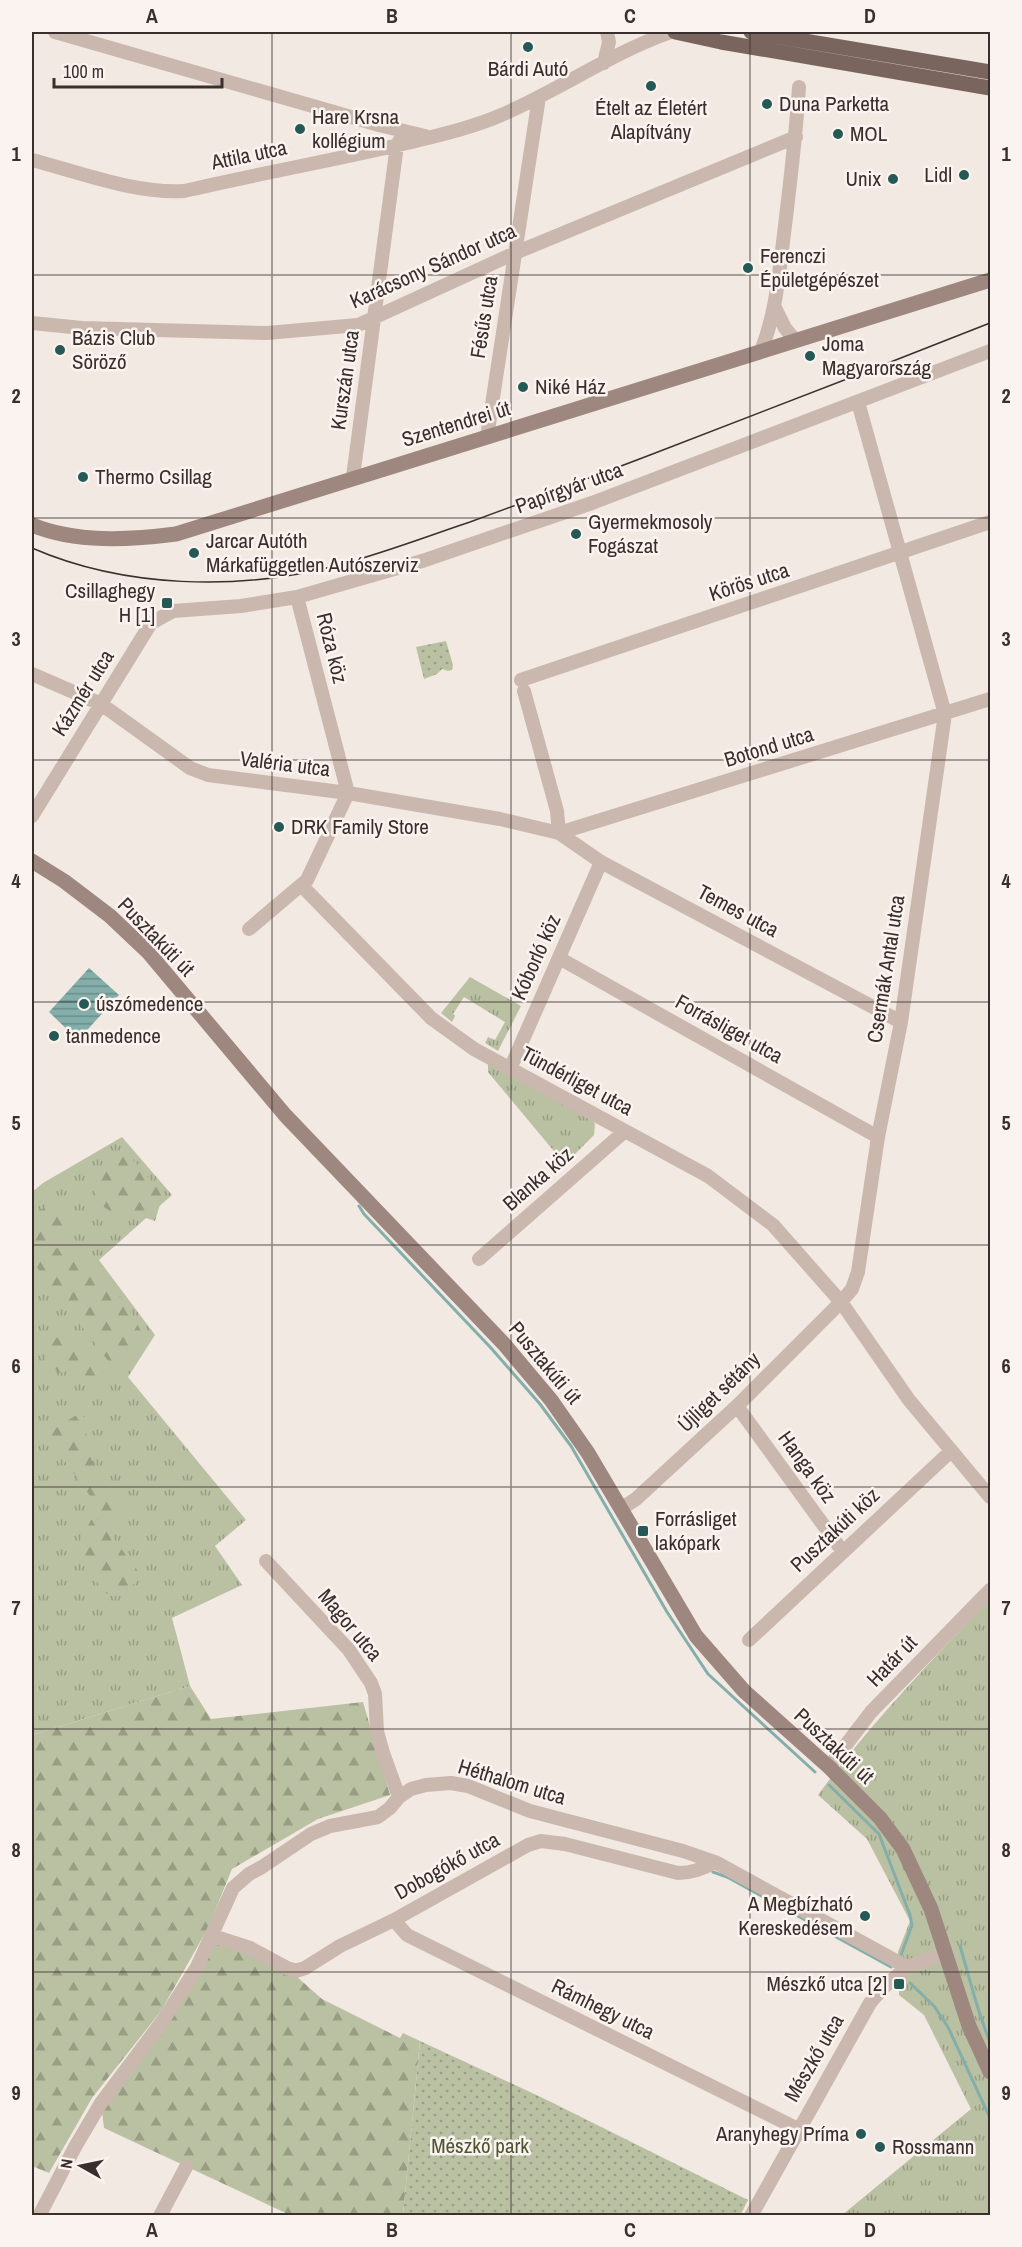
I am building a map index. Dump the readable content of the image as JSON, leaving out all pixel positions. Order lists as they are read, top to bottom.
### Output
{
  "streets": {
    "street": [
      "Attila utca",
      "Karácsony Sándor utca",
      "Fésűs utca",
      "Kurszán utca",
      "Szentendrei út",
      "Papírgyár utca",
      "Körös utca",
      "Róza köz",
      "Kázmér utca",
      "Botond utca",
      "Valéria utca",
      "Temes utca",
      "Pusztakúti út",
      "Kóborló köz",
      "Csermák Antal utca",
      "Forrásliget utca",
      "Tündérliget utca",
      "Blanka köz",
      "Újliget sétány",
      "Hanga köz",
      "Pusztakúti köz",
      "Magor utca",
      "Határ út",
      "Héthalom utca",
      "Dobogókő utca",
      "Rámhegy utca",
      "Mészkő utca"
    ]
  },
  "crossings": [
    ["Attila utca", "Fésűs utca"],
    ["Attila utca", "Kurszán utca"],
    ["Karácsony Sándor utca", "Fésűs utca"],
    ["Karácsony Sándor utca", "Kurszán utca"],
    ["Fésűs utca", "Szentendrei út"],
    ["Kurszán utca", "Szentendrei út"],
    ["Papírgyár utca", "Róza köz"],
    ["Papírgyár utca", "Kázmér utca"],
    ["Papírgyár utca", "Csermák Antal utca"],
    ["Körös utca", "Botond utca"],
    ["Körös utca", "Valéria utca"],
    ["Körös utca", "Temes utca"],
    ["Körös utca", "Csermák Antal utca"],
    ["Róza köz", "Valéria utca"],
    ["Kázmér utca", "Valéria utca"],
    ["Botond utca", "Valéria utca"],
    ["Botond utca", "Temes utca"],
    ["Botond utca", "Csermák Antal utca"],
    ["Valéria utca", "Temes utca"],
    ["Temes utca", "Kóborló köz"],
    ["Temes utca", "Csermák Antal utca"],
    ["Pusztakúti út", "Újliget sétány"],
    ["Pusztakúti út", "Határ út"],
    ["Pusztakúti út", "Mészkő utca"],
    ["Kóborló köz", "Forrásliget utca"],
    ["Kóborló köz", "Tündérliget utca"],
    ["Csermák Antal utca", "Forrásliget utca"],
    ["Csermák Antal utca", "Tündérliget utca"],
    ["Csermák Antal utca", "Újliget sétány"],
    ["Tündérliget utca", "Blanka köz"],
    ["Tündérliget utca", "Újliget sétány"],
    ["Újliget sétány", "Hanga köz"],
    ["Hanga köz", "Pusztakúti köz"],
    ["Magor utca", "Héthalom utca"],
    ["Héthalom utca", "Dobogókő utca"],
    ["Héthalom utca", "Mészkő utca"],
    ["Dobogókő utca", "Rámhegy utca"],
    ["Rámhegy utca", "Mészkő utca"]
  ],
  "parks": ["Mészkő park"],
  "places": {
    "other": [
      "Bárdi Autó",
      "Ételt az Életért Alapítvány",
      "Duna Parketta",
      "Hare Krsna kollégium",
      "MOL",
      "Lidl",
      "Unix",
      "Ferenczi Épületgépészet",
      "Bázis Club Söröző",
      "Joma Magyarország",
      "Niké Ház",
      "Thermo Csillag",
      "Gyermekmosoly Fogászat",
      "Jarcar Autóth Márkafüggetlen Autószerviz",
      "DRK Family Store",
      "úszómedence",
      "tanmedence",
      "A Megbízható Kereskedésem",
      "Aranyhegy Príma",
      "Rossmann"
    ],
    "transit": ["Csillaghegy H [1]", "Forrásliget lakópark", "Mészkő utca [2]"]
  },
  "scale_bar": "100 m",
  "north": "left",
  "grid": {
    "columns": [
      "A",
      "B",
      "C",
      "D"
    ],
    "rows": [
      "1",
      "2",
      "3",
      "4",
      "5",
      "6",
      "7",
      "8",
      "9"
    ]
  }
}
